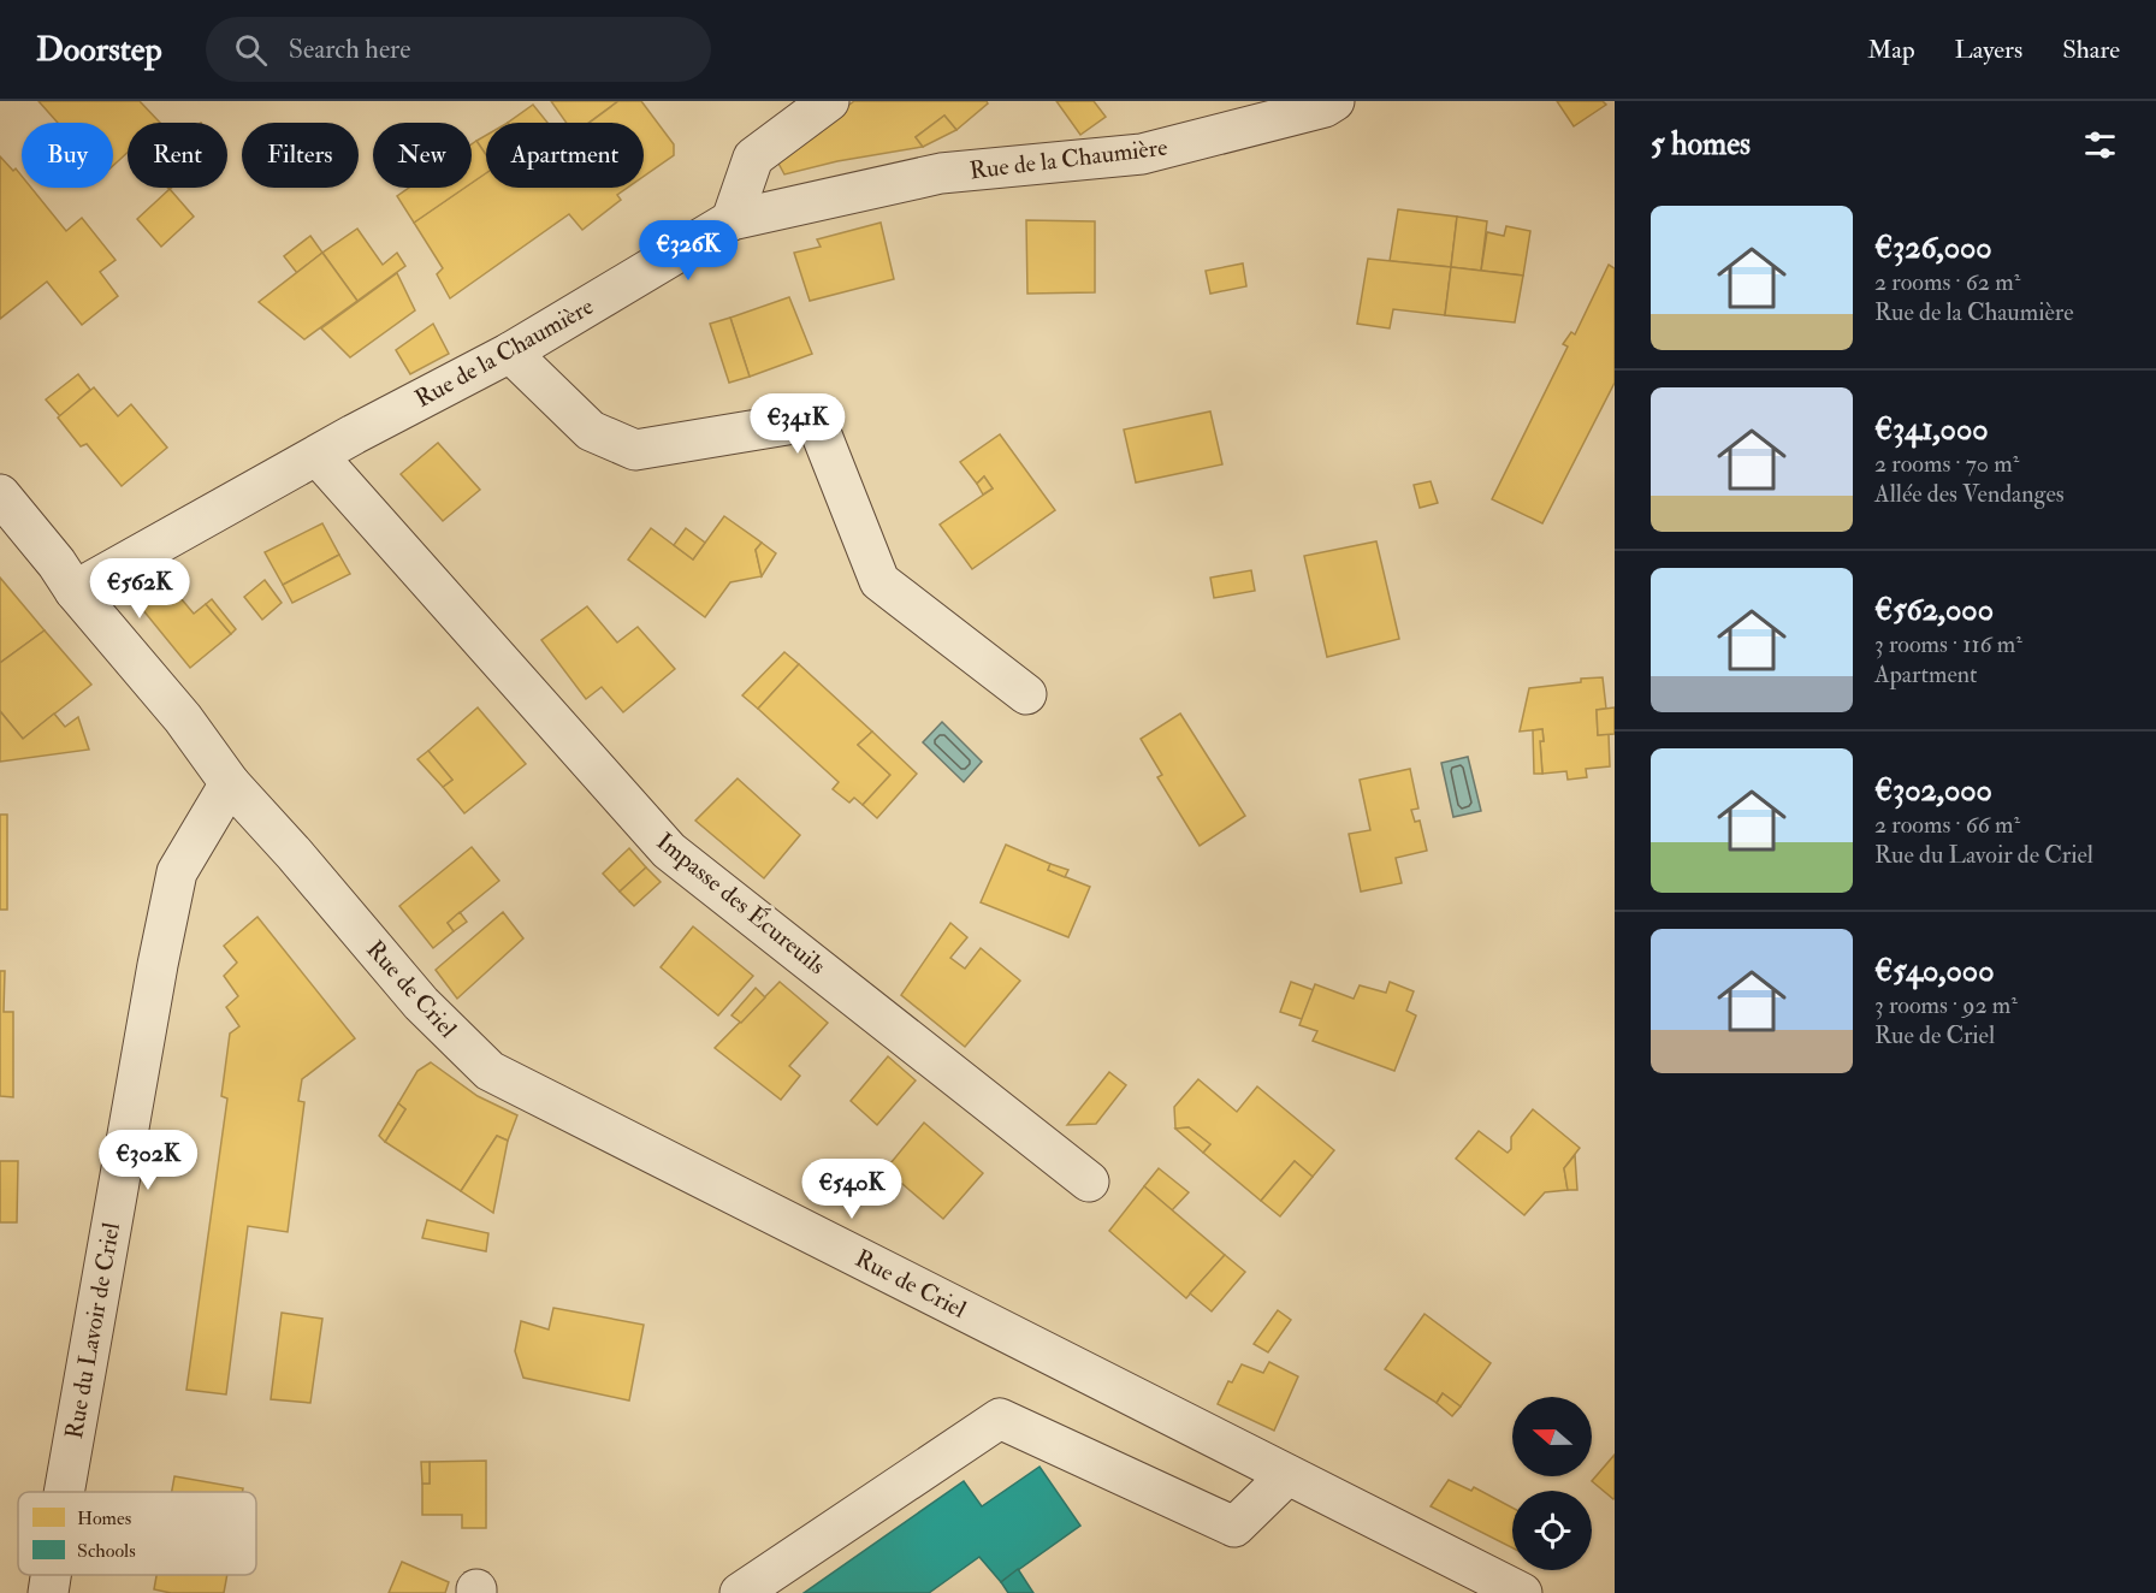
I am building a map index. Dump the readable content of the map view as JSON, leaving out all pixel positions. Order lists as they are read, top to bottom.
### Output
{
  "streets": {
    "street": [
      "Rue de la Chaumière",
      "Impasse des Écureuils",
      "Rue de Criel",
      "Rue du Lavoir de Criel"
    ]
  },
  "crossings": [
    ["Rue de la Chaumière", "Impasse des Écureuils"],
    ["Rue de la Chaumière", "Rue de Criel"],
    ["Rue de Criel", "Rue du Lavoir de Criel"]
  ],
  "legend": ["Homes", "Schools"],
  "north": "left",
  "page": {
    "header": "Doorstep",
    "search": "Search here",
    "nav": ["Map", "Layers", "Share"],
    "heading": "5 homes",
    "chip": [
      "Buy",
      "Rent",
      "Filters",
      "New",
      "Apartment"
    ],
    "list": [
      {
        "name": "€326,000",
        "note": "2 rooms · 62 m² · Rue de la Chaumière"
      },
      {
        "name": "€341,000",
        "note": "2 rooms · 70 m² · Allée des Vendanges"
      },
      {
        "name": "€562,000",
        "note": "3 rooms · 116 m² · Apartment"
      },
      {
        "name": "€302,000",
        "note": "2 rooms · 66 m² · Rue du Lavoir de Criel"
      },
      {
        "name": "€540,000",
        "note": "3 rooms · 92 m² · Rue de Criel"
      }
    ],
    "price": [
      "€326K",
      "€341K",
      "€562K",
      "€302K",
      "€540K"
    ]
  }
}
